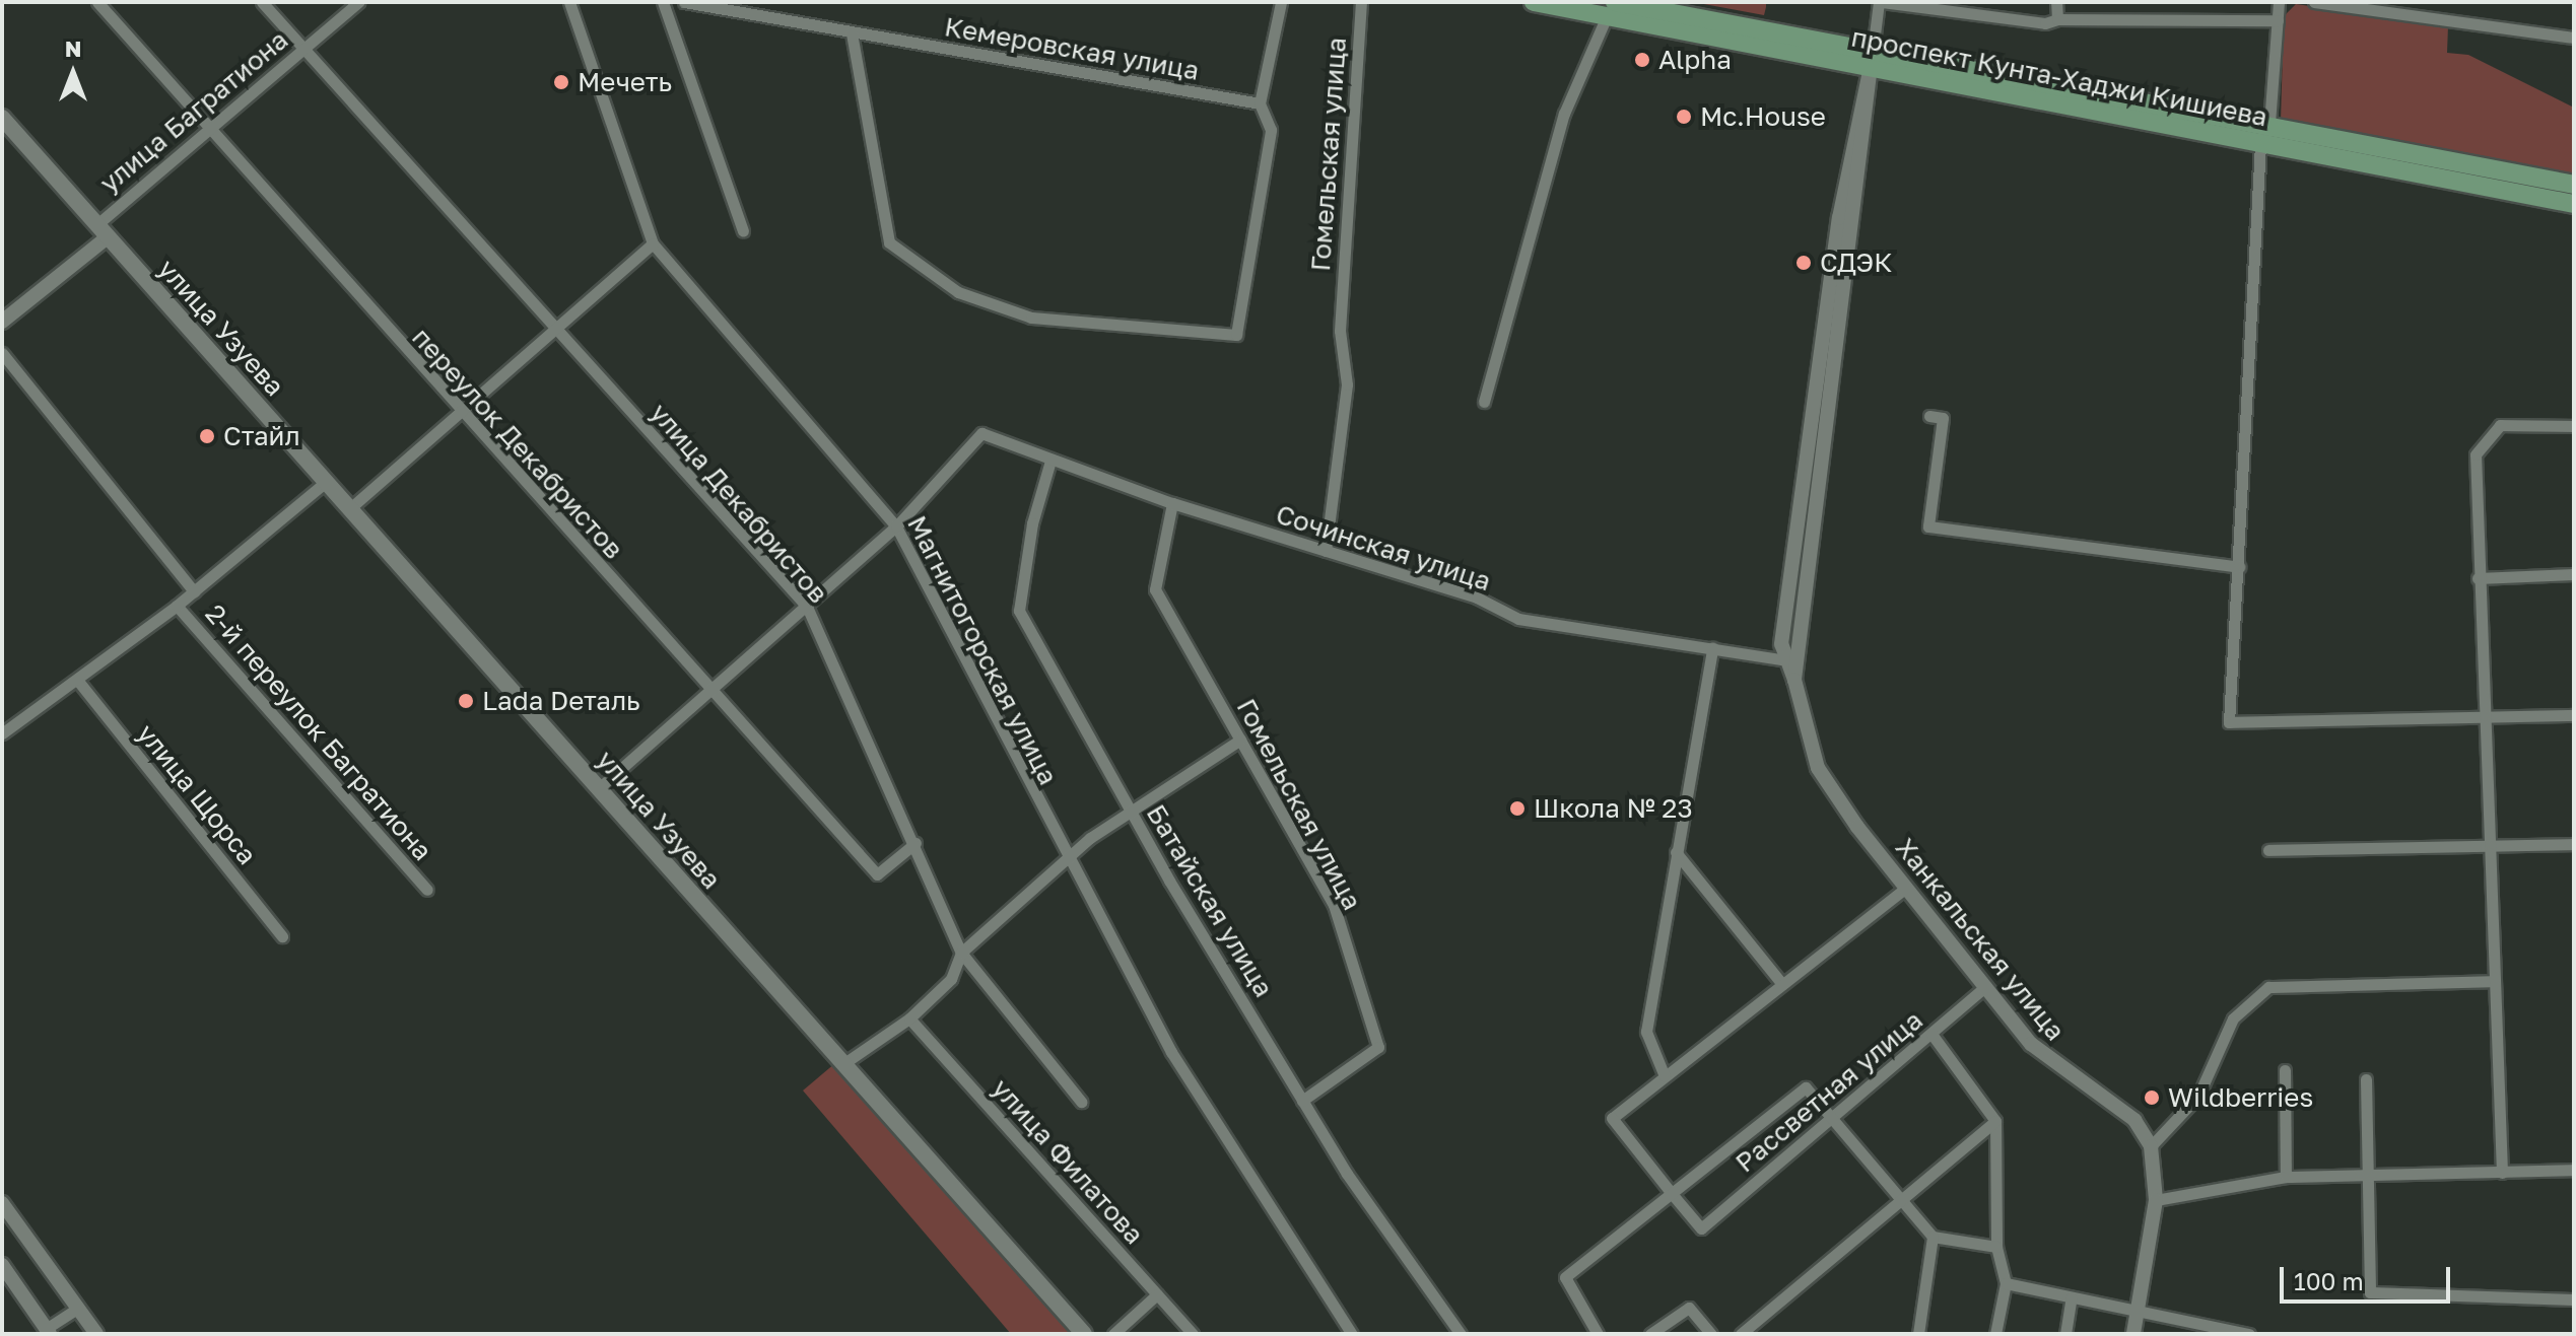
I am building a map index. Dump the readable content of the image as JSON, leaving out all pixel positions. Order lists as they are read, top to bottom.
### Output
{
  "streets": {
    "main road": ["проспект Кунта-Хаджи Кишиева", "улица Узуева"],
    "street": [
      "Кемеровская улица",
      "улица Багратиона",
      "Гомельская улица",
      "переулок Декабристов",
      "улица Декабристов",
      "Сочинская улица",
      "Магнитогорская улица",
      "2-й переулок Багратиона",
      "улица Щорса",
      "Батайская улица",
      "Ханкальская улица",
      "Рассветная улица",
      "улица Филатова"
    ]
  },
  "crossings": [
    ["проспект Кунта-Хаджи Кишиева", "Ханкальская улица"],
    ["улица Багратиона", "улица Узуева"],
    ["улица Багратиона", "переулок Декабристов"],
    ["улица Багратиона", "улица Декабристов"],
    ["Гомельская улица", "Сочинская улица"],
    ["Гомельская улица", "Батайская улица"],
    ["переулок Декабристов", "улица Декабристов"],
    ["Сочинская улица", "Магнитогорская улица"],
    ["Сочинская улица", "Батайская улица"],
    ["Сочинская улица", "Ханкальская улица"],
    ["Ханкальская улица", "Рассветная улица"]
  ],
  "places": [
    "Alpha",
    "Мечеть",
    "Mc.House",
    "СДЭК",
    "Стайл",
    "Lada Dеталь",
    "Школа № 23",
    "Wildberries"
  ],
  "scale_bar": "100 m",
  "north": "top"
}
